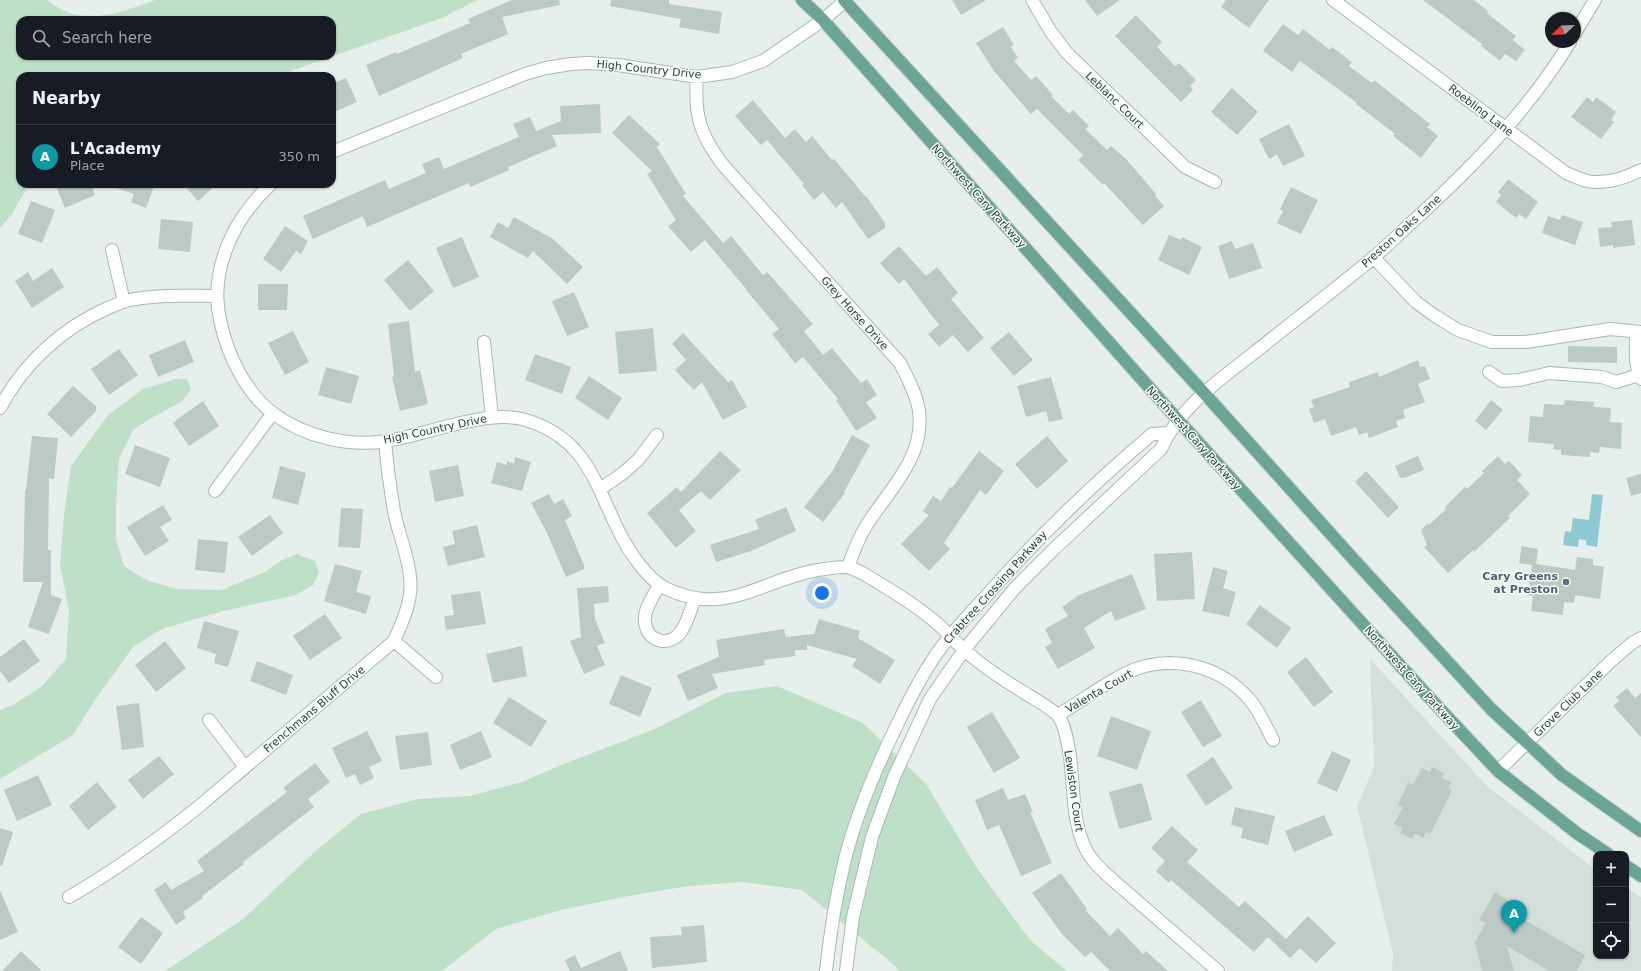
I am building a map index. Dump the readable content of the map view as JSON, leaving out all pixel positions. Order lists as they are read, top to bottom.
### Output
{
  "streets": {
    "main road": ["Northwest Cary Parkway"],
    "street": [
      "High Country Drive",
      "Leblanc Court",
      "Roebling Lane",
      "Preston Oaks Lane",
      "Grey Horse Drive",
      "Crabtree Crossing Parkway",
      "Valenta Court",
      "Grove Club Lane",
      "Frenchmans Bluff Drive",
      "Lewiston Court"
    ]
  },
  "crossings": [
    ["High Country Drive", "Northwest Cary Parkway"],
    ["High Country Drive", "Grey Horse Drive"],
    ["High Country Drive", "Frenchmans Bluff Drive"],
    ["Roebling Lane", "Preston Oaks Lane"],
    ["Northwest Cary Parkway", "Crabtree Crossing Parkway"],
    ["Northwest Cary Parkway", "Grove Club Lane"],
    ["Preston Oaks Lane", "Crabtree Crossing Parkway"],
    ["Valenta Court", "Lewiston Court"]
  ],
  "places": ["Cary Greens at Preston"],
  "north": "bottom left",
  "page": {
    "search": "Search here",
    "heading": "Nearby",
    "list": [
      {
        "mark": "A",
        "name": "L'Academy",
        "note": "Place",
        "value": "350 m"
      }
    ],
    "map_buttons": ["+", "−"],
    "pins": "A"
  }
}
